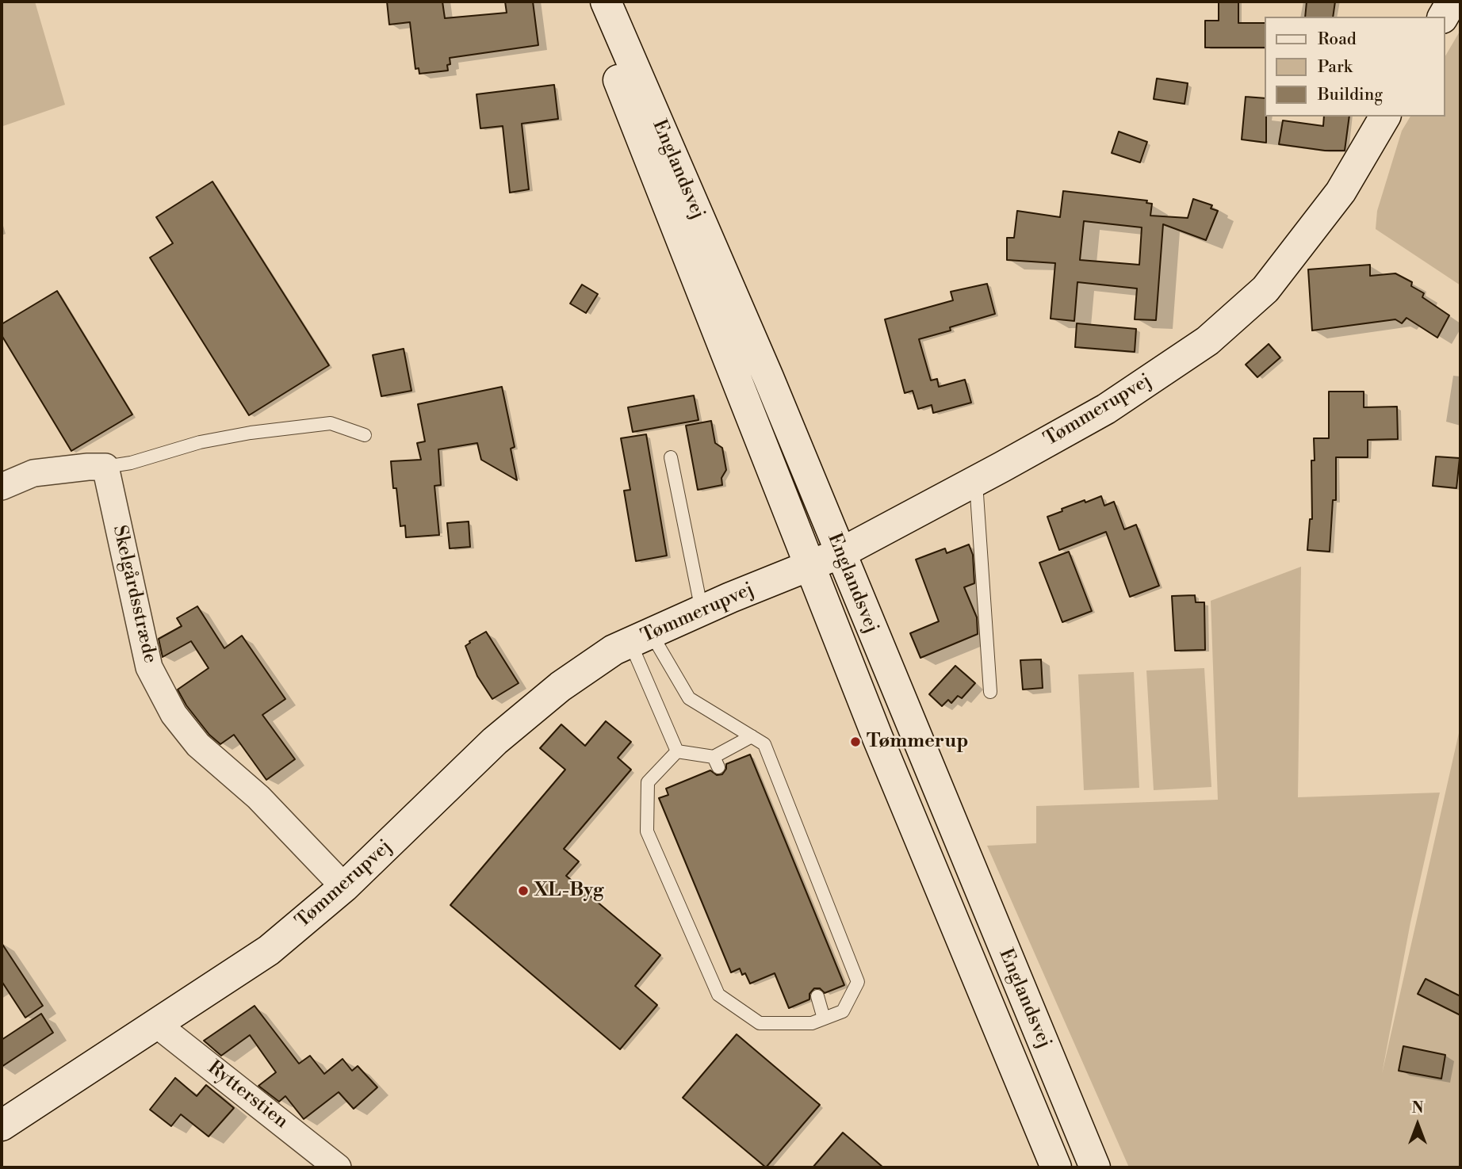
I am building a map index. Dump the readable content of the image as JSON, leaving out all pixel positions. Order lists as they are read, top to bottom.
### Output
{
  "streets": {
    "main road": ["Englandsvej", "Tømmerupvej"],
    "street": ["Skelgårdsstræde", "Rytterstien"]
  },
  "crossings": [
    ["Englandsvej", "Tømmerupvej"],
    ["Tømmerupvej", "Skelgårdsstræde"],
    ["Tømmerupvej", "Rytterstien"]
  ],
  "places": ["Tømmerup", "XL-Byg"],
  "legend": ["Road", "Park", "Building"],
  "north": "top"
}
